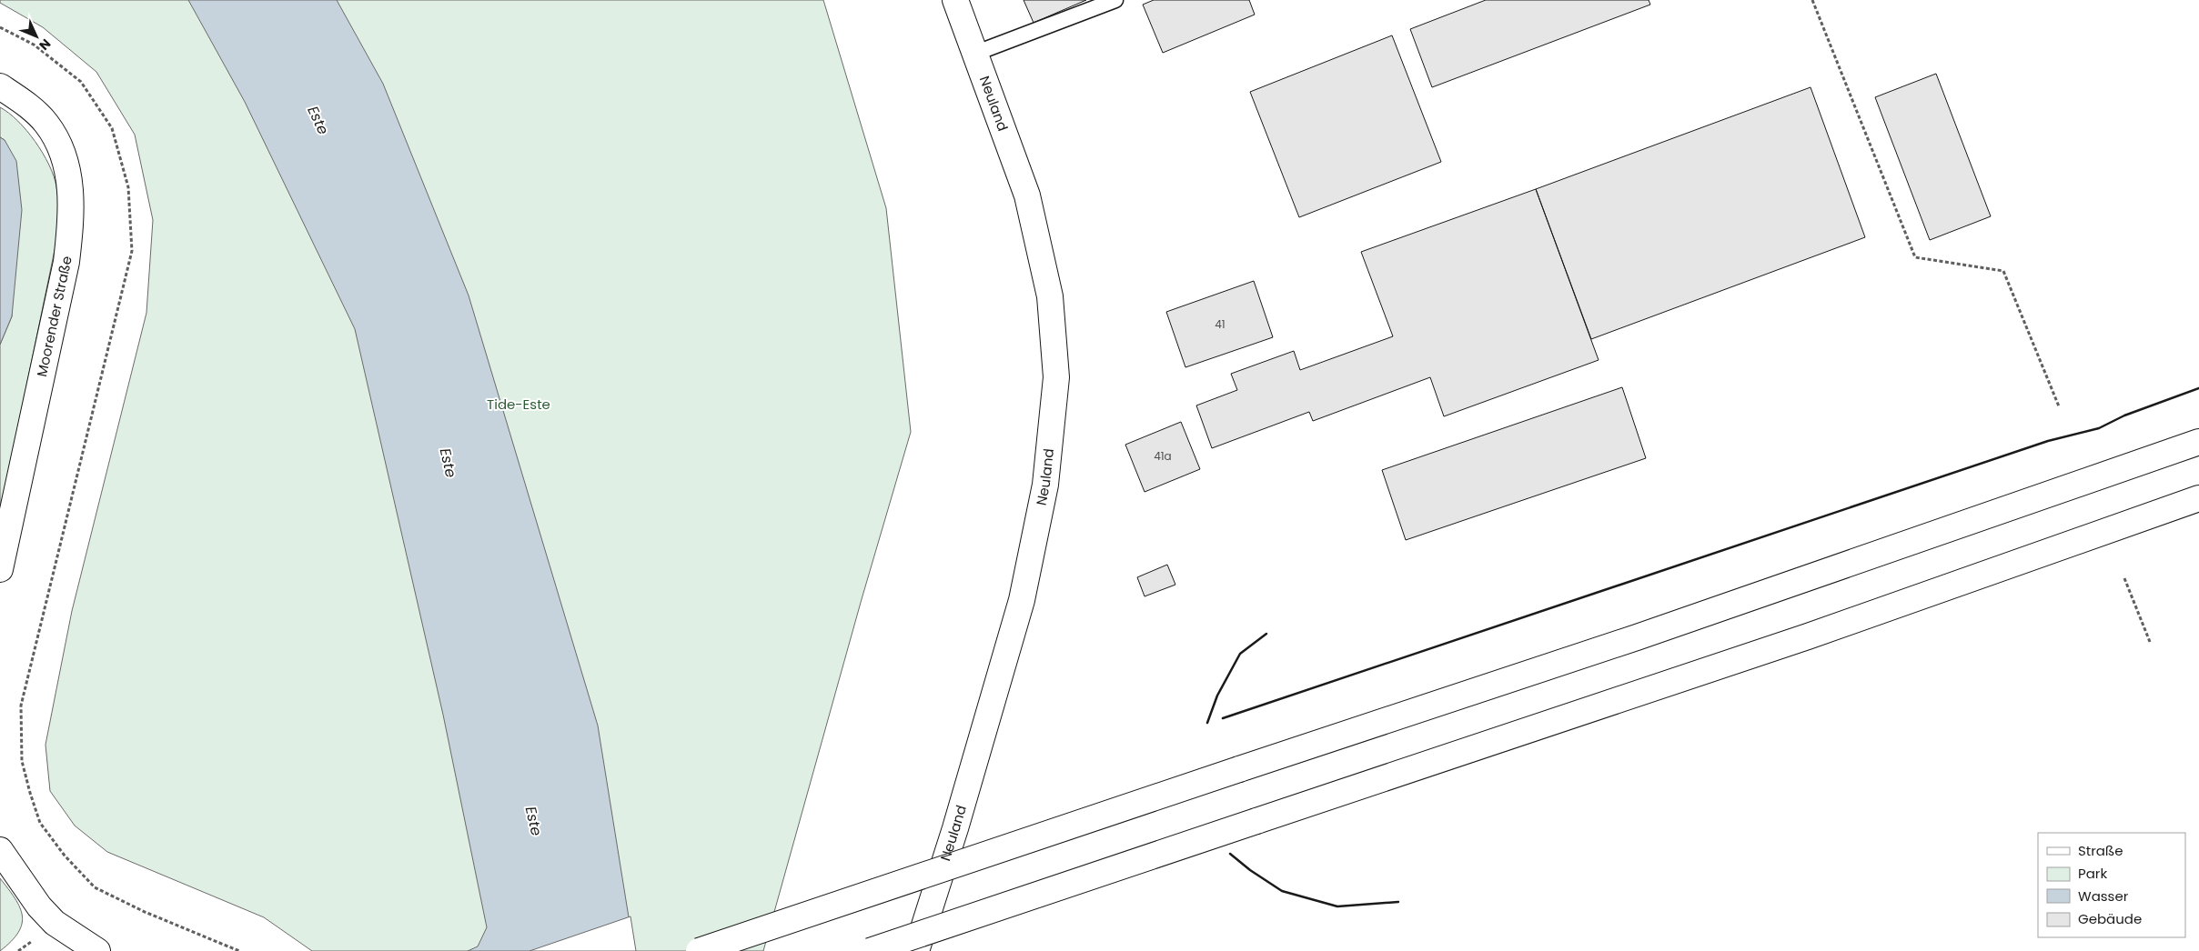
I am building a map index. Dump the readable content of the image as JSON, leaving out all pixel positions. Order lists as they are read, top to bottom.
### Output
{
  "streets": {
    "main road": ["Neuland", "Moorender Straße"]
  },
  "water": ["Este"],
  "parks": ["Tide-Este"],
  "house_numbers": ["41", "41a"],
  "legend": [
    "Straße",
    "Park",
    "Wasser",
    "Gebäude"
  ],
  "north": "bottom right"
}
